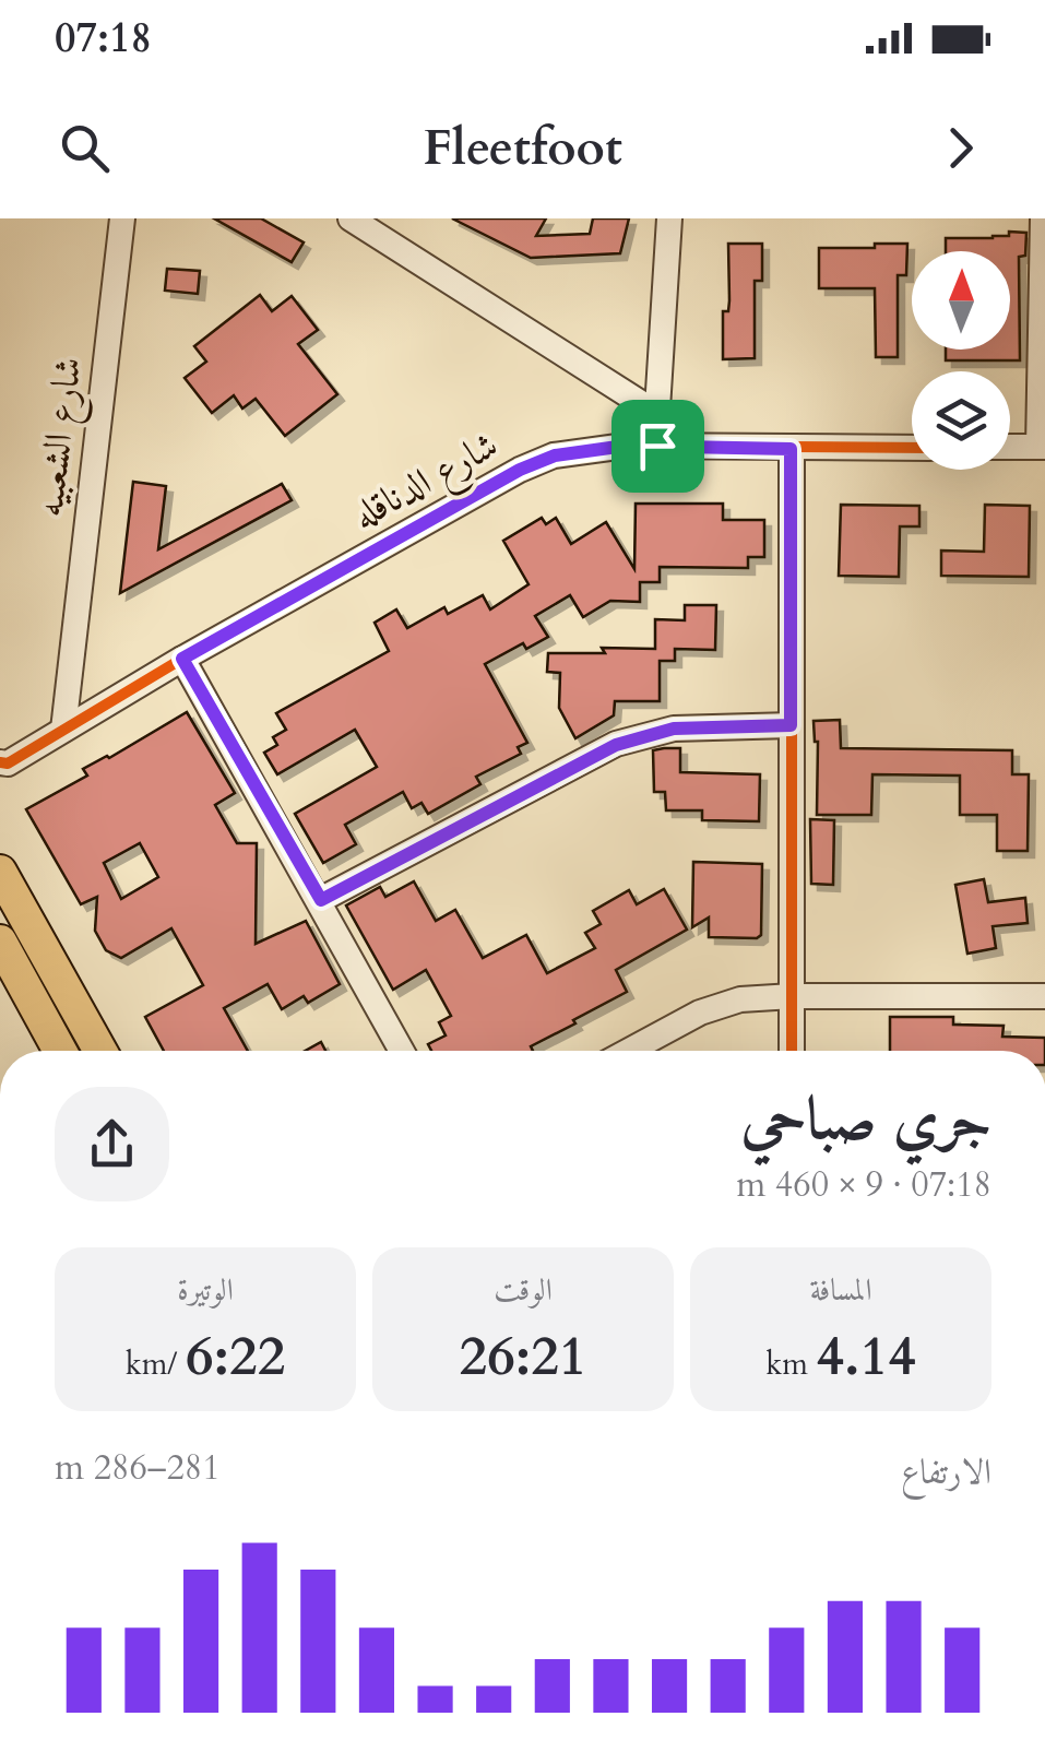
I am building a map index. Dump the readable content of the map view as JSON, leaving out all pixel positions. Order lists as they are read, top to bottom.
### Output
{
  "streets": {
    "street": ["شارع الشعبيه", "شارع الدناقله"]
  },
  "crossings": [
    ["شارع الشعبيه", "شارع الدناقله"]
  ],
  "north": "top",
  "page": {
    "status": "07:18",
    "header": "Fleetfoot",
    "heading": ["جري صباحي", "07:18 · 9 × 460 m"],
    "stats": [
      ["المسافة", "4.14 km"],
      ["الوقت", "26:21"],
      ["الوتيرة", "6:22 /km"]
    ],
    "chart": ["الارتفاع", "281–286 m"]
  }
}
